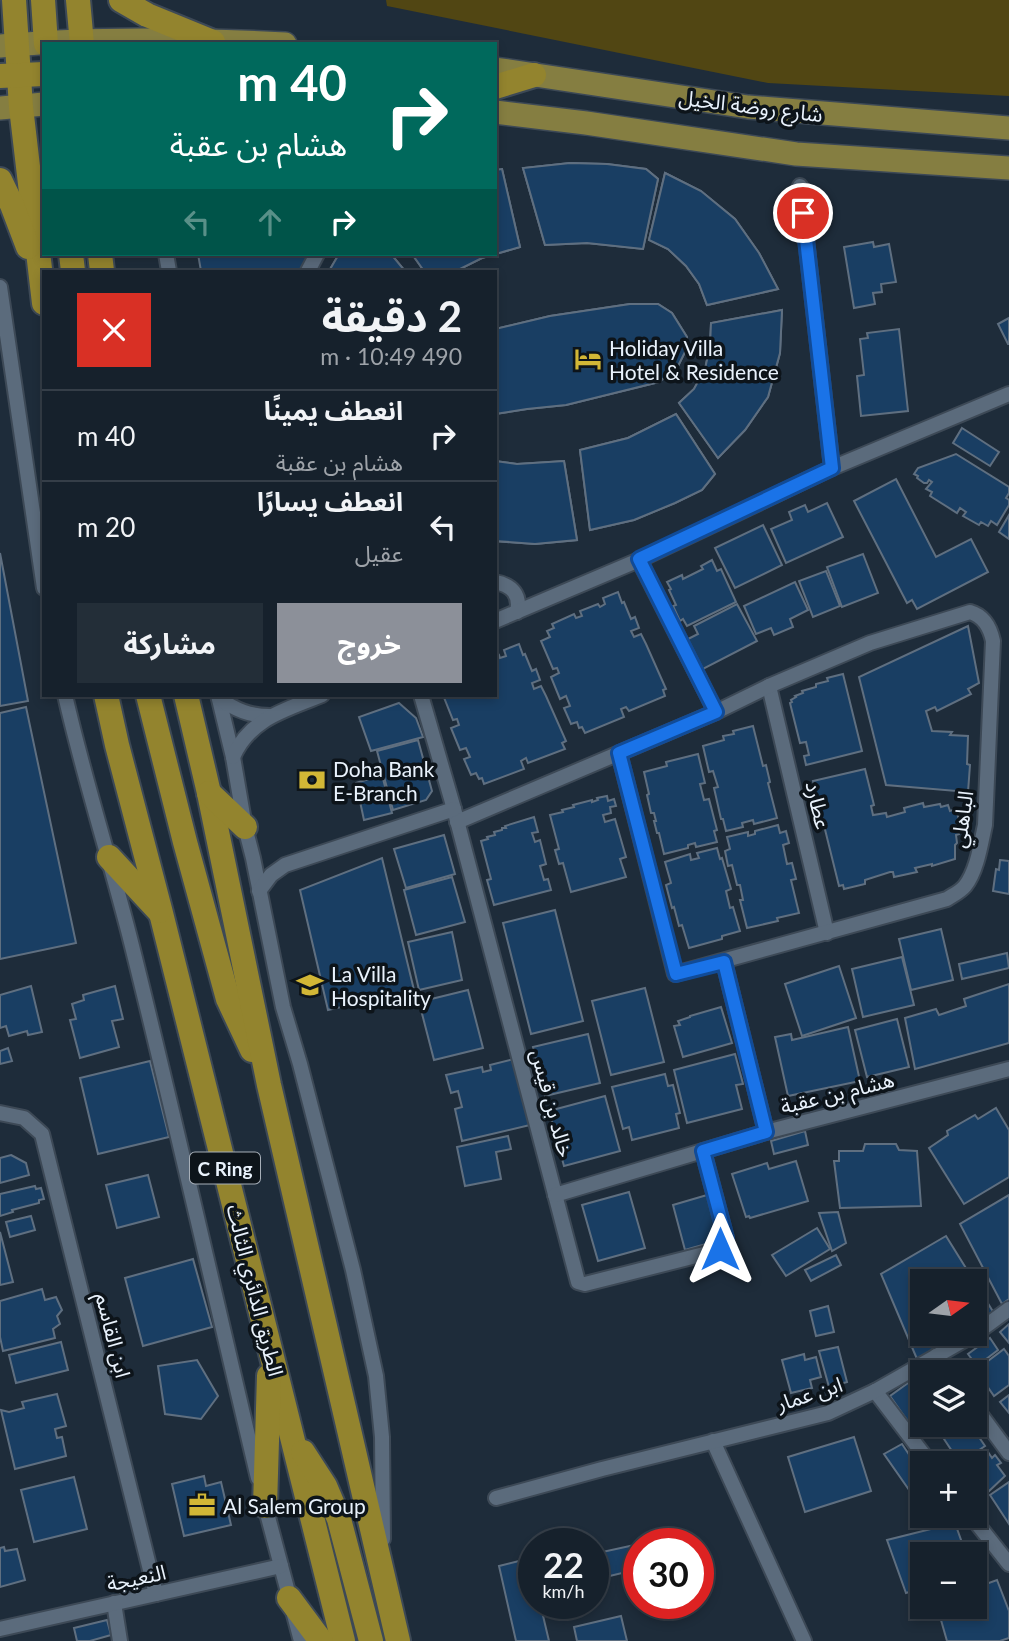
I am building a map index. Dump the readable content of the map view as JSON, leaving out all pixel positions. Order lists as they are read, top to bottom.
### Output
{
  "streets": {
    "highway": ["C Ring", "الطريق الدائري الثالث"],
    "main road": ["شارع روضة الخيل"],
    "street": [
      "عطارد",
      "الباهلي",
      "هشام بن عقبة",
      "خالد بن قيس",
      "ابن القاسم",
      "ابن عمار",
      "النعيجة"
    ]
  },
  "crossings": [
    ["عطارد", "الباهلي"],
    ["الباهلي", "خالد بن قيس"],
    ["هشام بن عقبة", "خالد بن قيس"],
    ["الطريق الدائري الثالث", "النعيجة"],
    ["ابن القاسم", "النعيجة"]
  ],
  "places": {
    "hotel": ["Holiday Villa Hotel & Residence"],
    "bank": ["Doha Bank E-Branch"],
    "school or university": ["La Villa Hospitality"],
    "office": ["Al Salem Group"]
  },
  "north": "right",
  "page": {
    "turn": ["40 m", "هشام بن عقبة"],
    "heading": ["2 دقيقة", "490 m · 10:49"],
    "list": [
      {
        "name": "انعطف يمينًا",
        "note": "هشام بن عقبة",
        "value": "40 m"
      },
      {
        "name": "انعطف يسارًا",
        "note": "عقيل",
        "value": "20 m"
      }
    ],
    "buttons": ["خروج", "مشاركة"],
    "map_buttons": ["+", "−"],
    "speed": "22 km/h",
    "limit": "30"
  }
}
